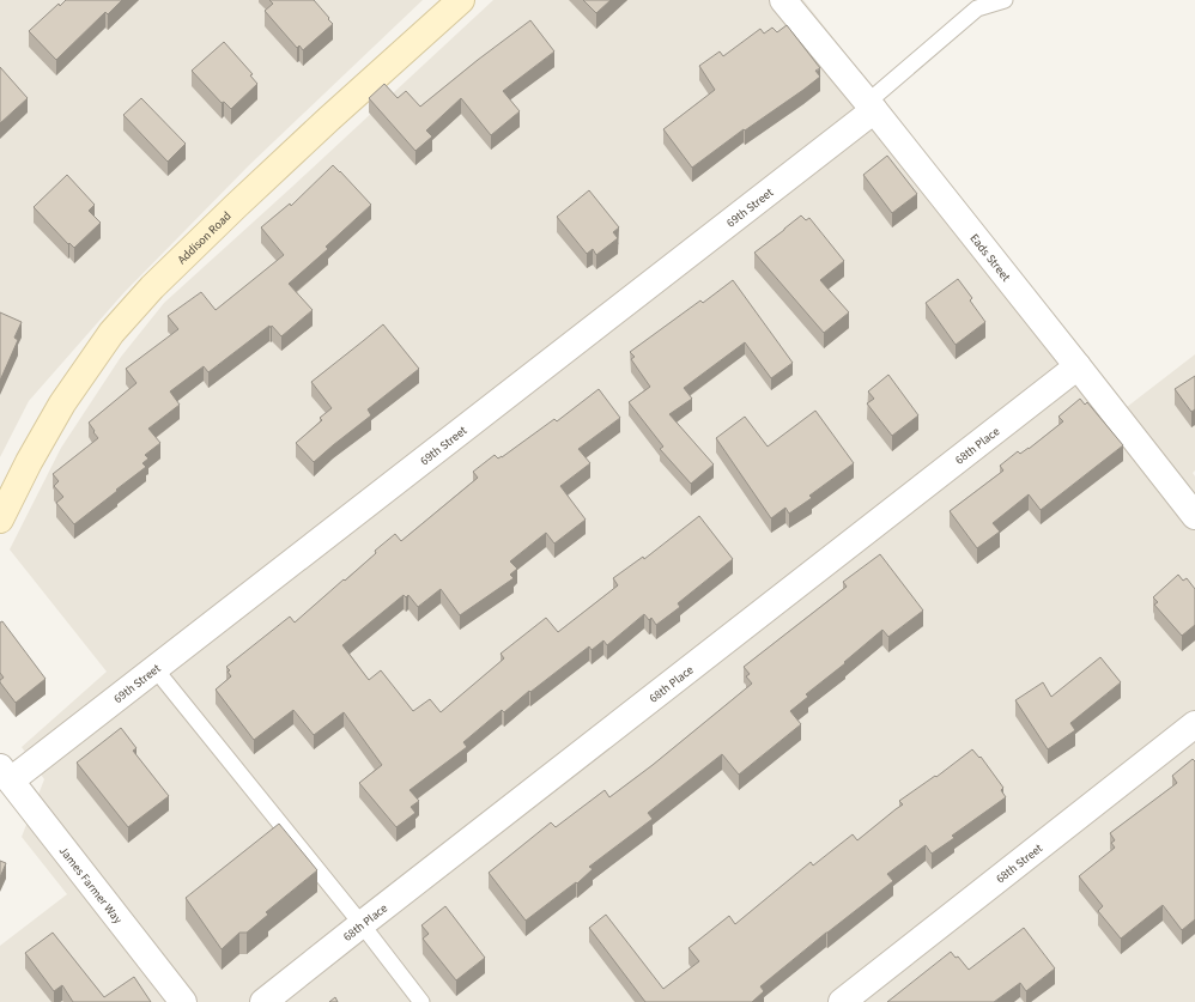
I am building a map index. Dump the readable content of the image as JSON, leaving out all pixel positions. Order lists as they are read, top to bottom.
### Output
{
  "streets": {
    "main road": ["Addison Road"],
    "street": [
      "69th Street",
      "Eads Street",
      "68th Place",
      "68th Street",
      "James Farmer Way"
    ]
  },
  "crossings": [
    ["69th Street", "Eads Street"],
    ["69th Street", "James Farmer Way"],
    ["Eads Street", "68th Place"]
  ]
}
